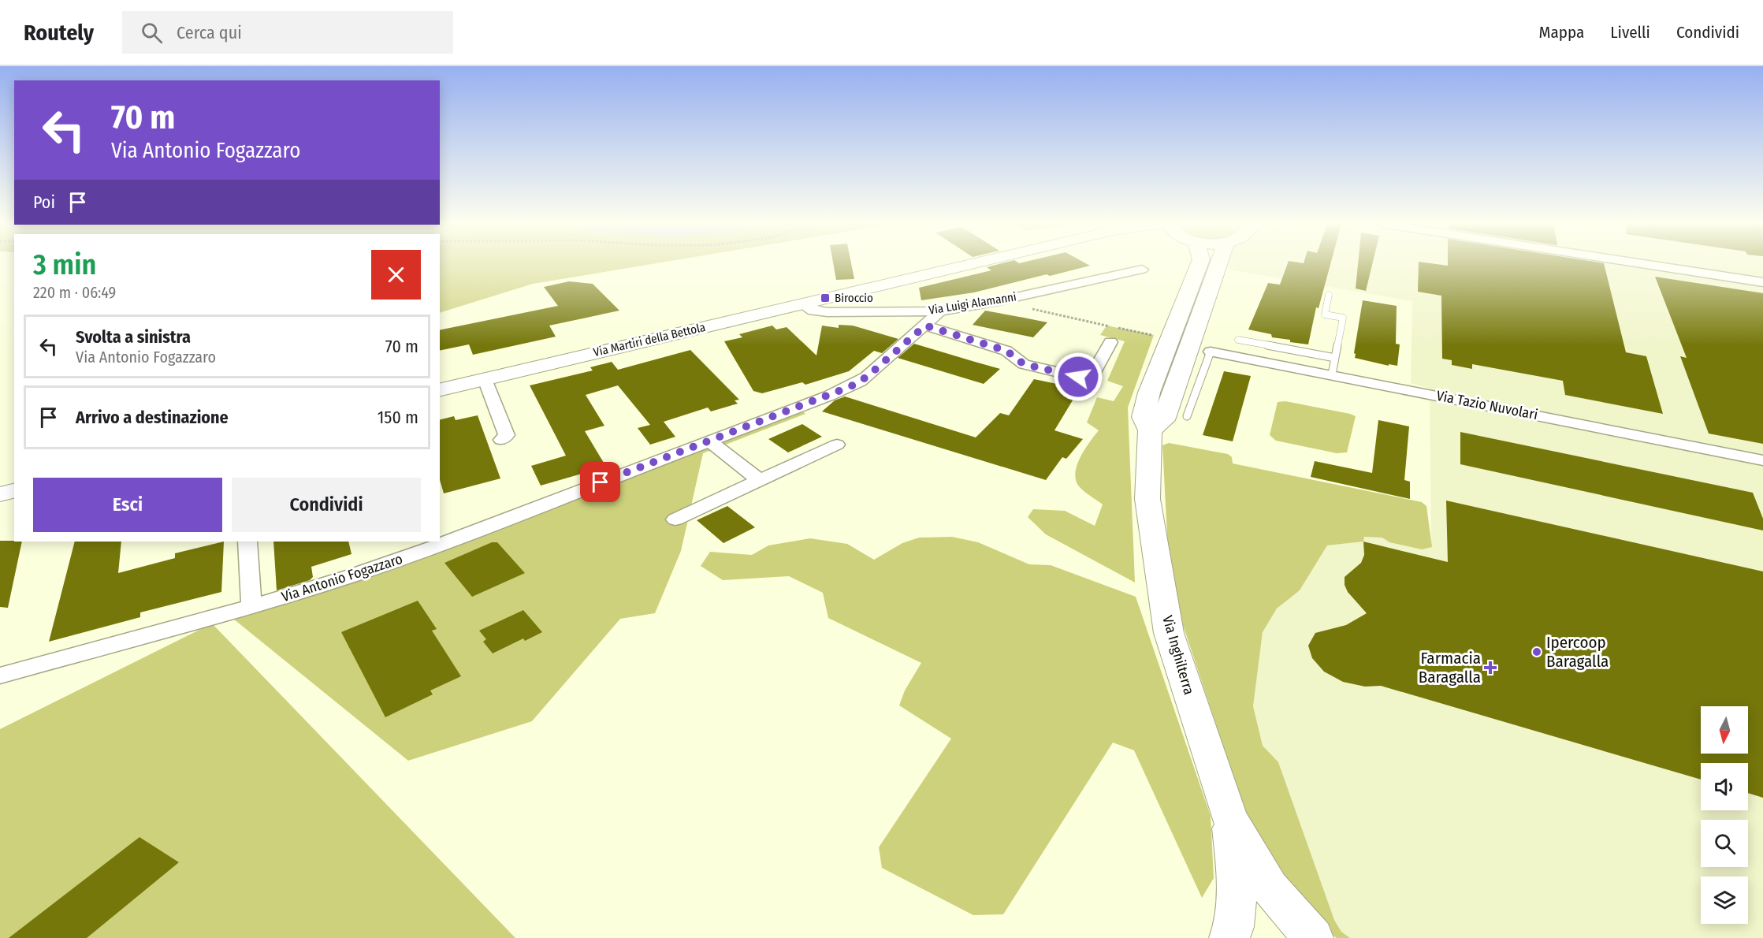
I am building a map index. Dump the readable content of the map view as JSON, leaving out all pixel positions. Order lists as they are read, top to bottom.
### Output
{
  "streets": {
    "main road": ["Via Martiri della Bettola", "Via Inghilterra"],
    "street": ["Via Luigi Alamanni", "Via Tazio Nuvolari", "Via Antonio Fogazzaro"]
  },
  "crossings": [
    ["Via Luigi Alamanni", "Via Martiri della Bettola"],
    ["Via Luigi Alamanni", "Via Antonio Fogazzaro"]
  ],
  "places": {
    "transit": ["Biroccio"],
    "other": ["Ipercoop Baragalla"],
    "health": ["Farmacia Baragalla"]
  },
  "north": "bottom",
  "page": {
    "header": "Routely",
    "search": "Cerca qui",
    "nav": ["Mappa", "Livelli", "Condividi"],
    "turn": ["70 m", "Via Antonio Fogazzaro"],
    "then": "Poi",
    "heading": ["3 min", "220 m · 06:49"],
    "list": [
      {
        "name": "Svolta a sinistra",
        "note": "Via Antonio Fogazzaro",
        "value": "70 m"
      },
      {
        "name": "Arrivo a destinazione",
        "value": "150 m"
      }
    ],
    "buttons": ["Esci", "Condividi"]
  }
}
